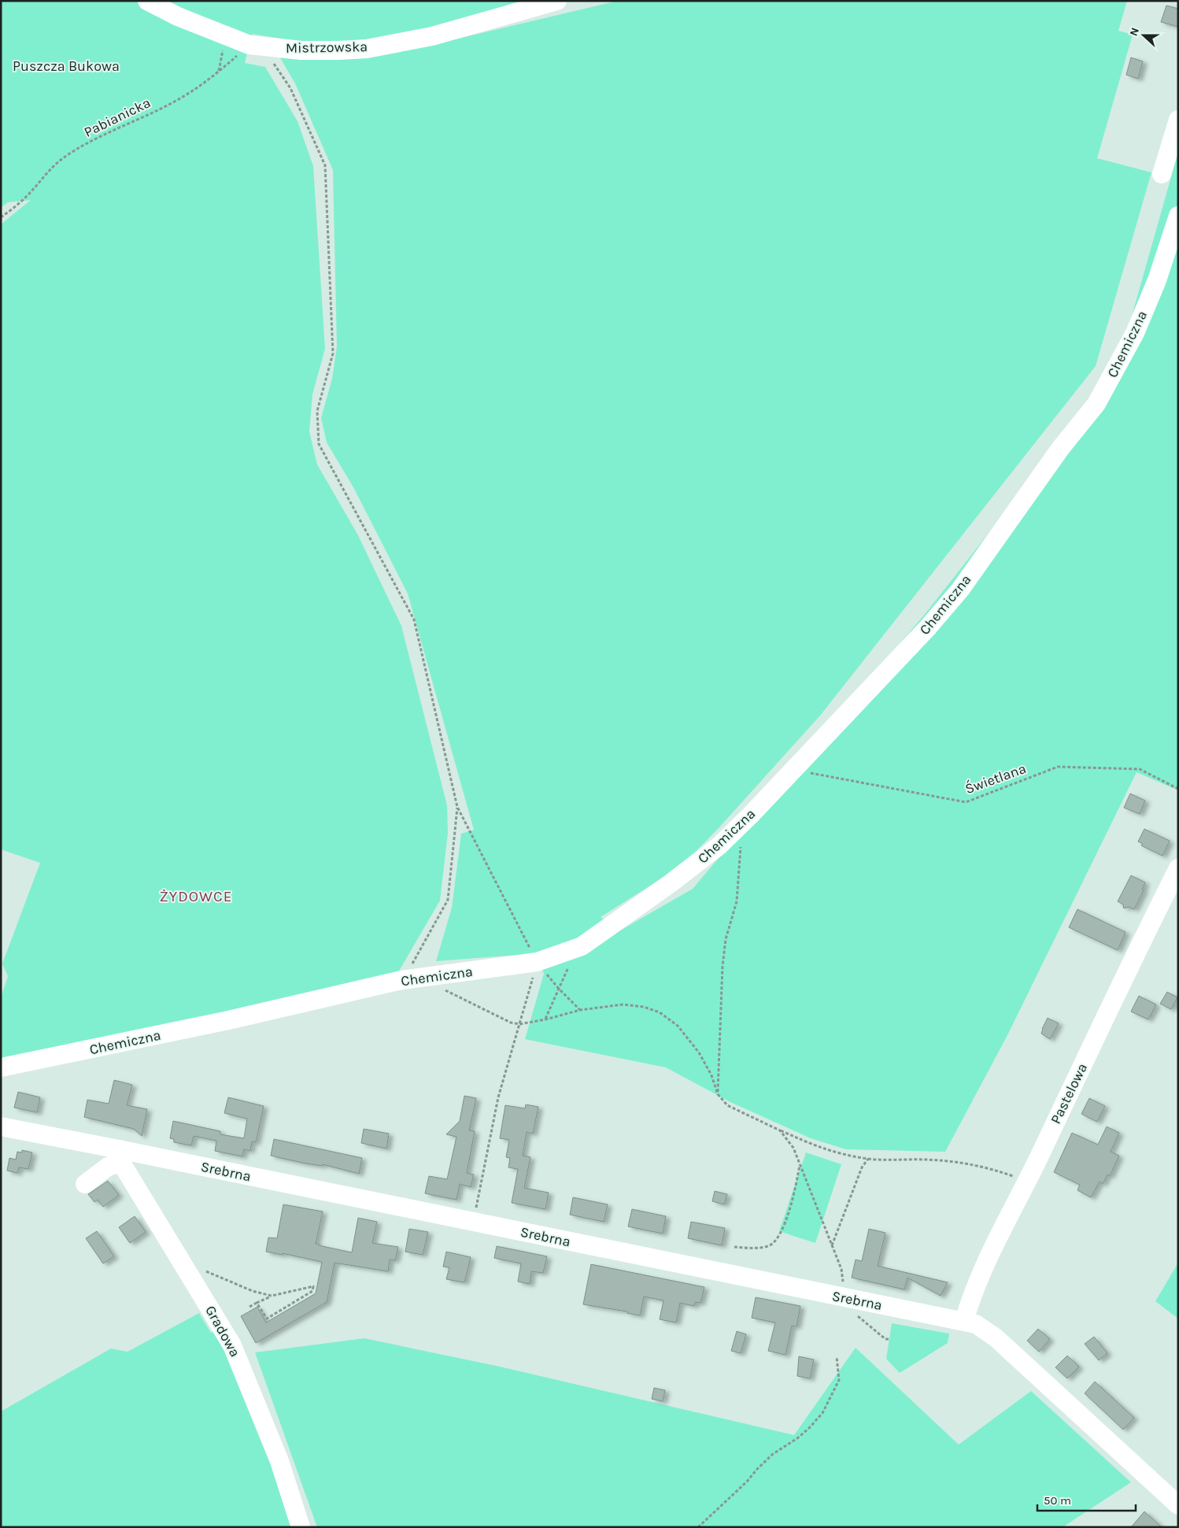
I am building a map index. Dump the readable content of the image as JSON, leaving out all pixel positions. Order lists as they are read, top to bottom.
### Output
{
  "streets": {
    "street": [
      "Mistrzowska",
      "Chemiczna",
      "Pastelowa",
      "Srebrna",
      "Gradowa"
    ],
    "path": ["Pabianicka", "Świetlana"]
  },
  "crossings": [
    ["Mistrzowska", "Pabianicka"],
    ["Chemiczna", "Świetlana"],
    ["Pastelowa", "Srebrna"],
    ["Srebrna", "Gradowa"]
  ],
  "districts": ["ŻYDOWCE"],
  "parks": ["Puszcza Bukowa"],
  "scale_bar": "50 m",
  "north": "left"
}
